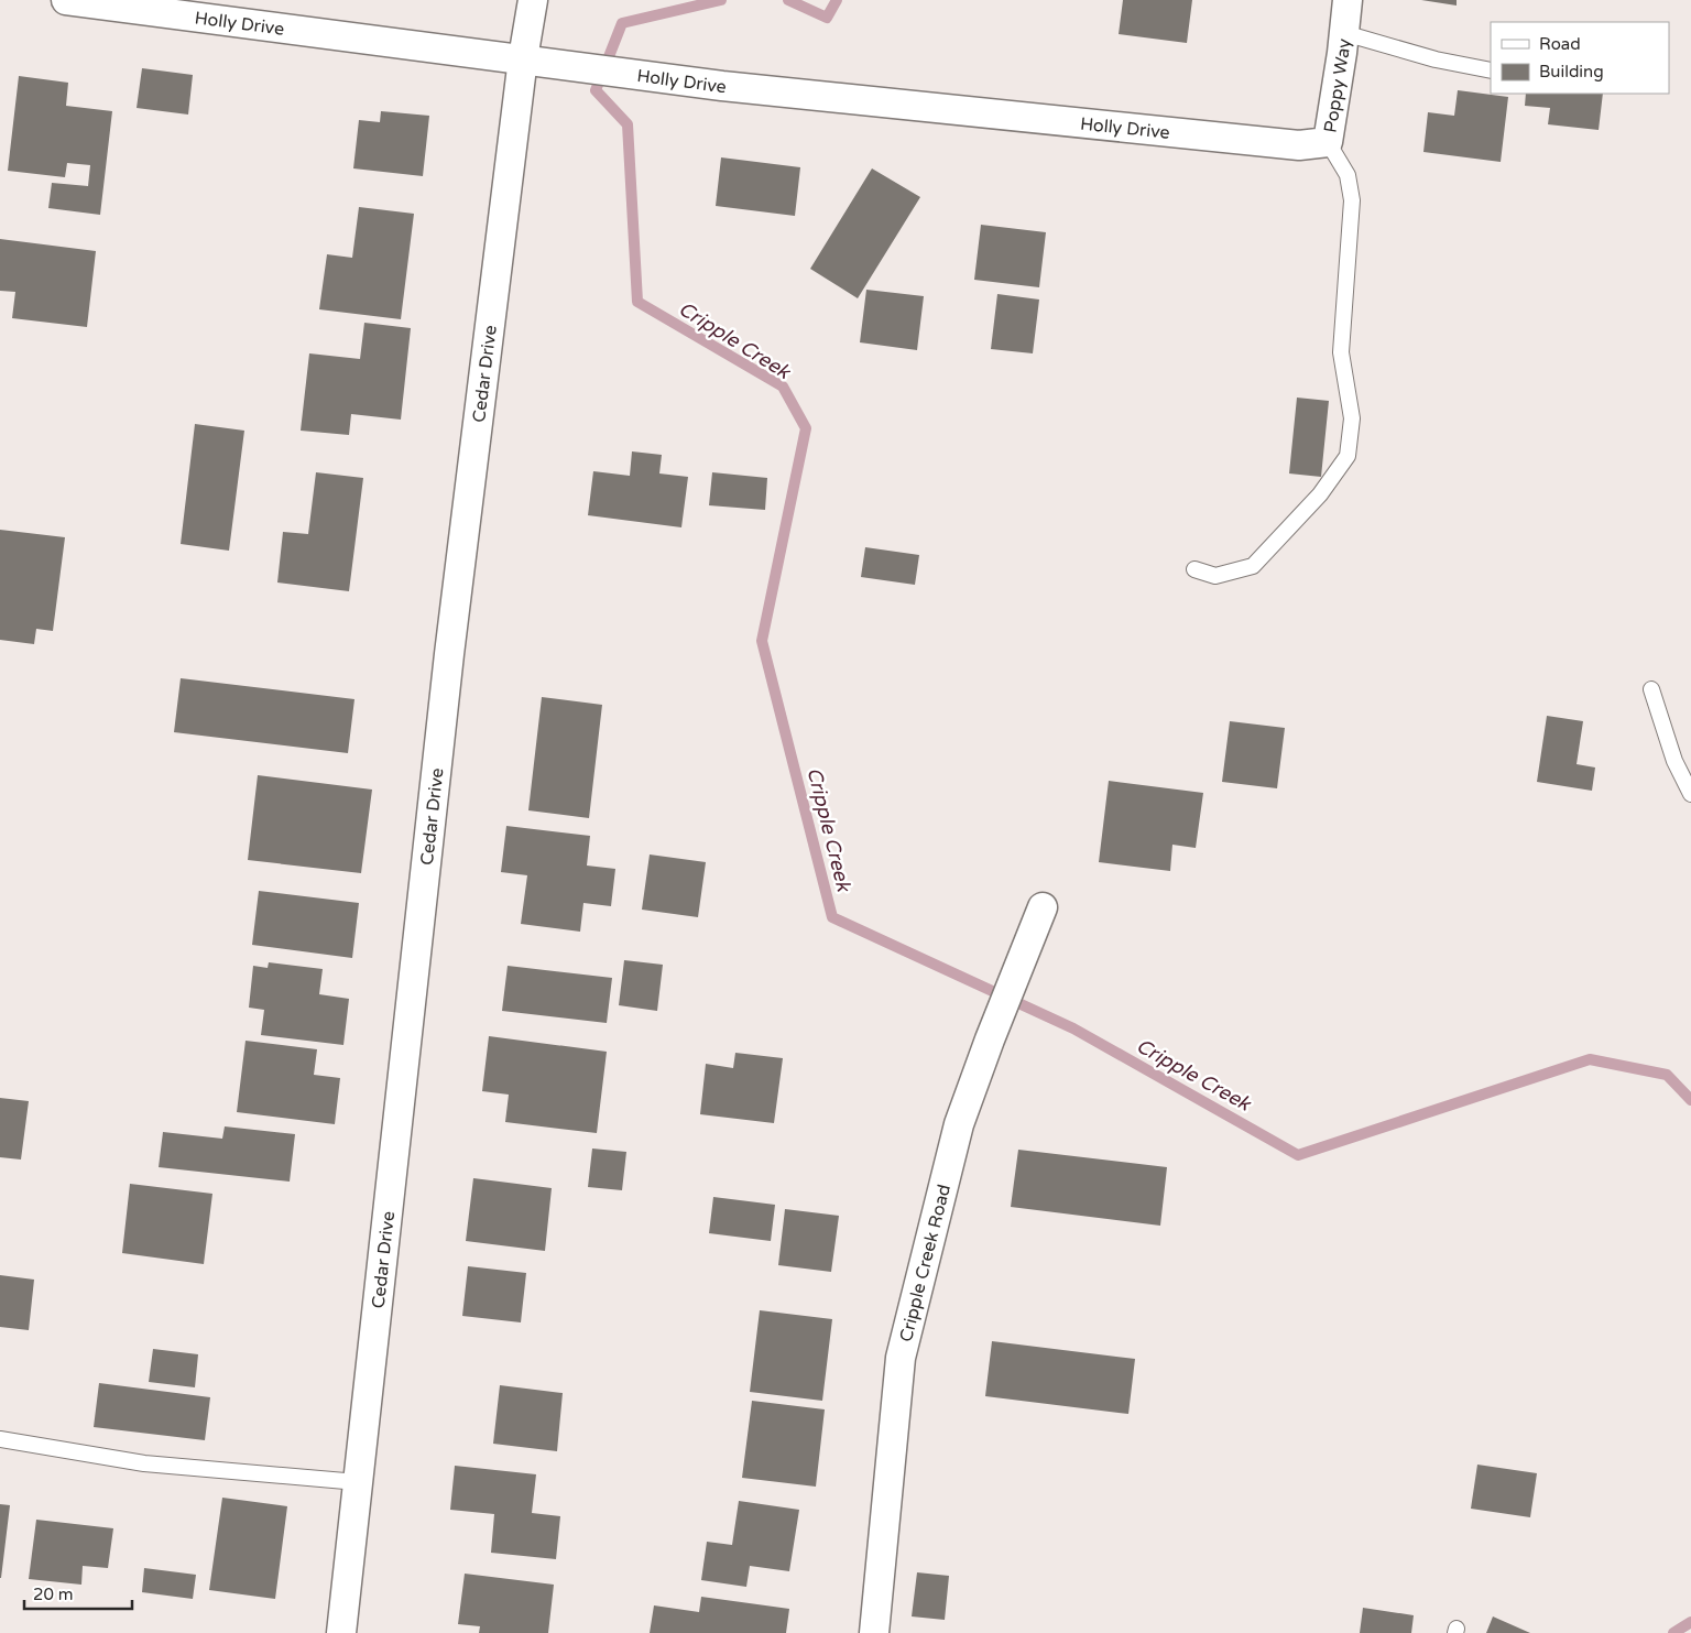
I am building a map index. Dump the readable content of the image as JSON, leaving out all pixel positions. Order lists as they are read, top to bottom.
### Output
{
  "streets": {
    "street": [
      "Holly Drive",
      "Poppy Way",
      "Cedar Drive",
      "Cripple Creek Road"
    ]
  },
  "crossings": [
    ["Holly Drive", "Poppy Way"],
    ["Holly Drive", "Cedar Drive"]
  ],
  "water": ["Cripple Creek"],
  "legend": ["Road", "Building"],
  "scale_bar": "20 m"
}
